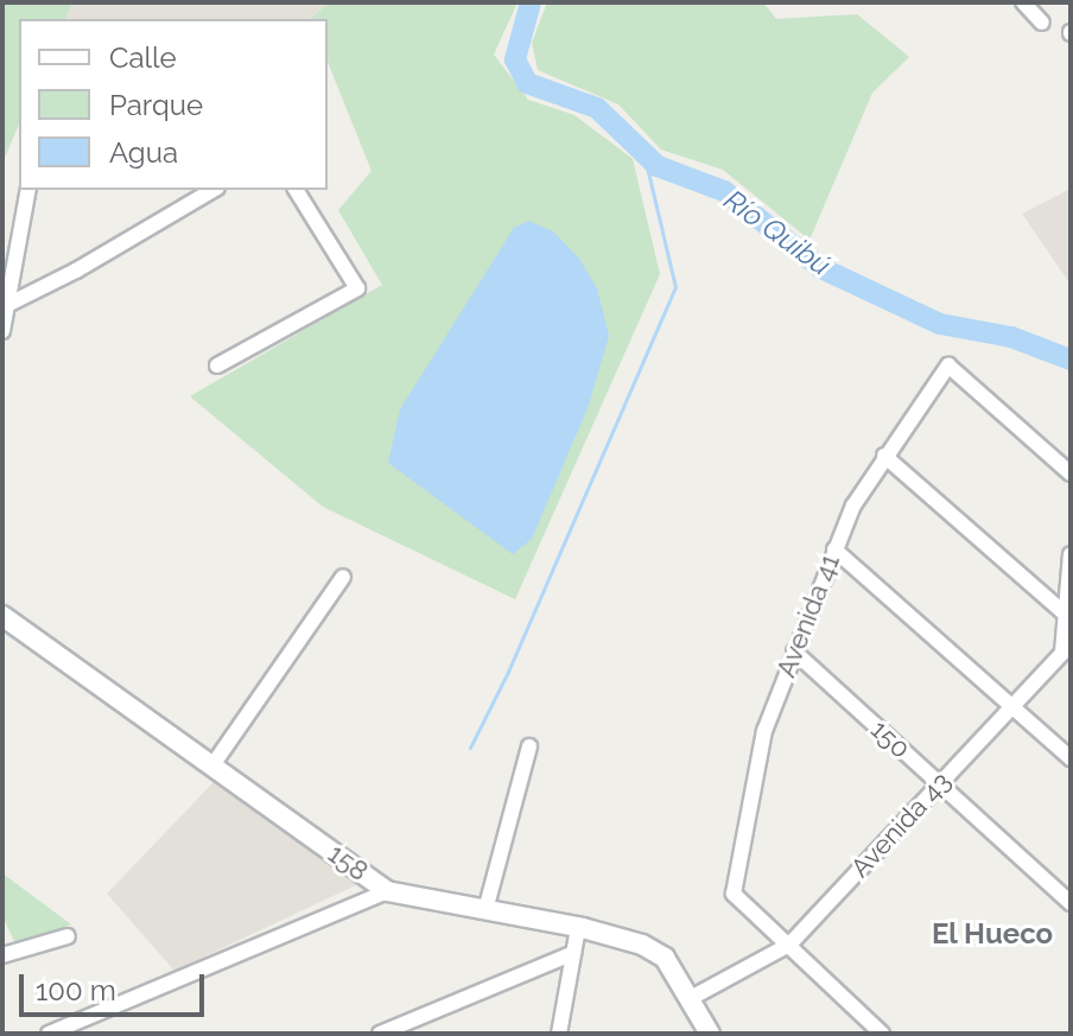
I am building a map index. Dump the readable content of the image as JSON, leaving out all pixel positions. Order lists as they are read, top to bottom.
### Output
{
  "streets": {
    "street": [
      "Avenida 41",
      "150",
      "Avenida 43",
      "158"
    ]
  },
  "crossings": [
    ["Avenida 41", "150"],
    ["Avenida 41", "Avenida 43"],
    ["150", "Avenida 43"],
    ["Avenida 43", "158"]
  ],
  "districts": ["El Hueco"],
  "water": ["Río Quibú"],
  "legend": ["Calle", "Parque", "Agua"],
  "scale_bar": "100 m"
}
